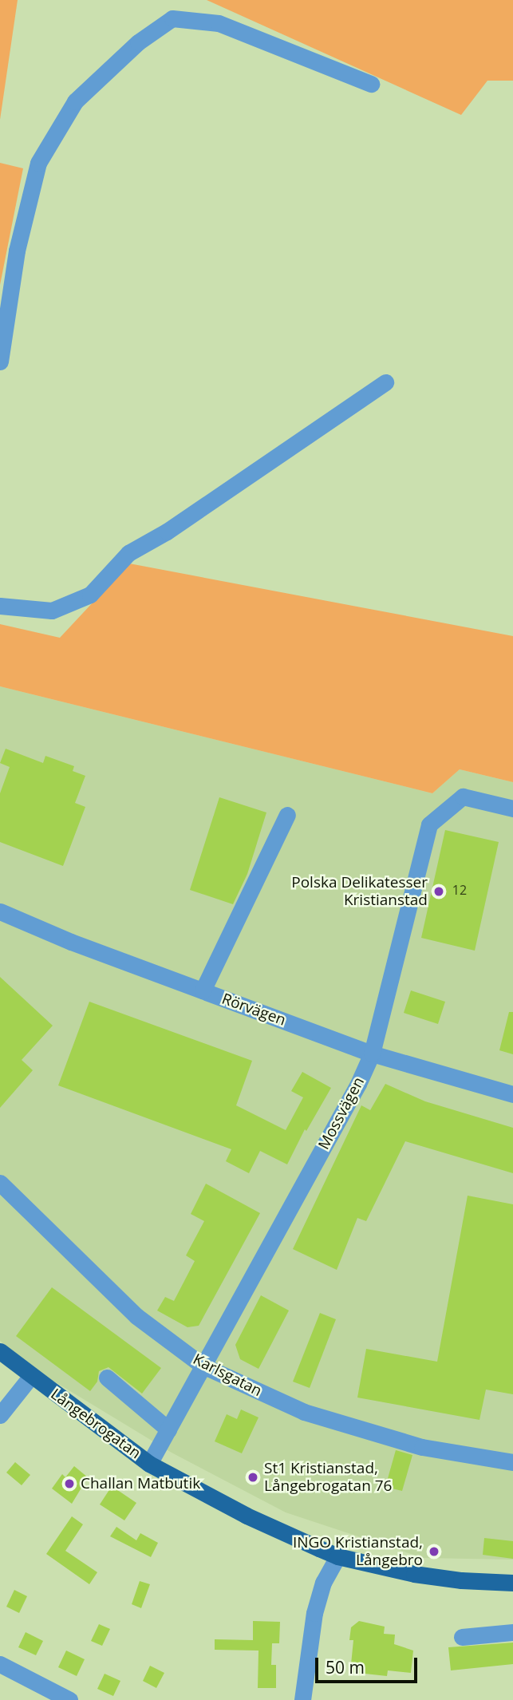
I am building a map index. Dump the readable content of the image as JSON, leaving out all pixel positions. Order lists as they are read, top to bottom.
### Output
{
  "streets": {
    "main road": ["Långebrogatan"],
    "street": ["Rörvägen", "Mossvägen", "Karlsgatan"]
  },
  "crossings": [
    ["Rörvägen", "Mossvägen"],
    ["Mossvägen", "Karlsgatan"],
    ["Mossvägen", "Långebrogatan"]
  ],
  "places": [
    "Polska Delikatesser Kristianstad",
    "St1 Kristianstad, Långebrogatan 76",
    "Challan Matbutik",
    "INGO Kristianstad, Långebro"
  ],
  "house_numbers": ["12"],
  "scale_bar": "50 m"
}
